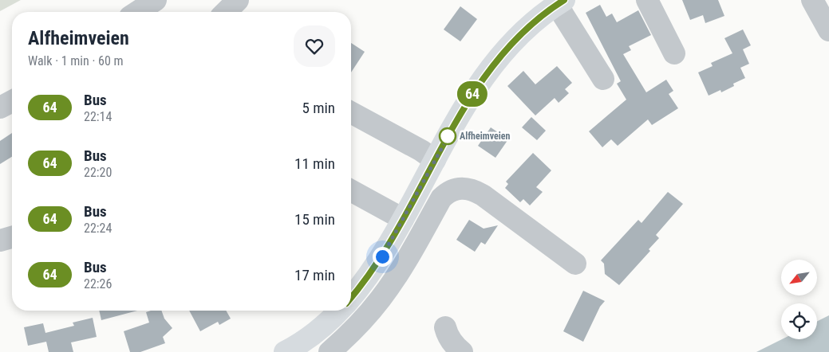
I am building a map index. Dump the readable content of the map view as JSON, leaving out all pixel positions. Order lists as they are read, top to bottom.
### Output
{
  "places": ["Alfheimveien"],
  "lines": ["bus line 64"],
  "north": "bottom left",
  "page": {
    "on_map": "64",
    "heading": ["Alfheimveien", "Walk · 1 min · 60 m"],
    "list": [
      {
        "mark": "64",
        "name": "Bus",
        "note": "22:14",
        "value": "5 min"
      },
      {
        "mark": "64",
        "name": "Bus",
        "note": "22:20",
        "value": "11 min"
      },
      {
        "mark": "64",
        "name": "Bus",
        "note": "22:24",
        "value": "15 min"
      },
      {
        "mark": "64",
        "name": "Bus",
        "note": "22:26",
        "value": "17 min"
      }
    ]
  }
}
